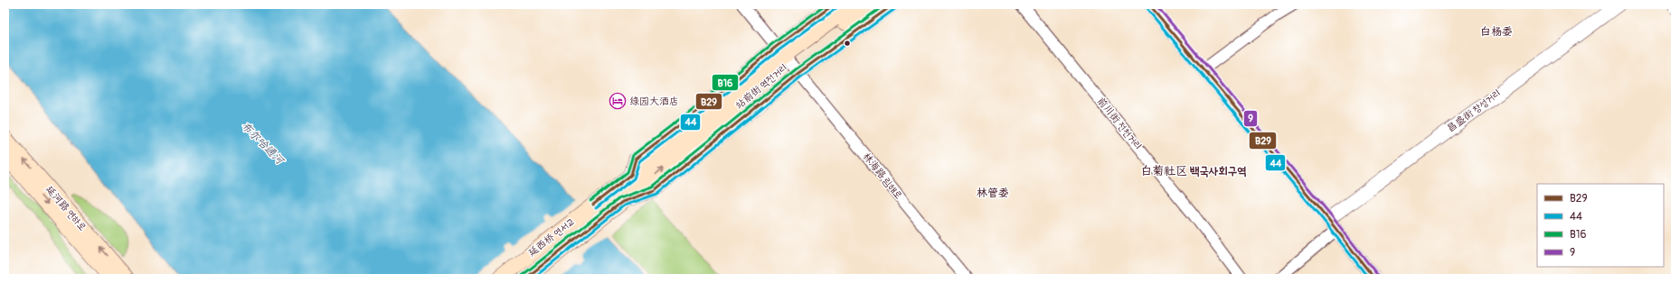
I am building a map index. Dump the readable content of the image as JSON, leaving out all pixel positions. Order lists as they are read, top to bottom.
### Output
{
  "streets": {
    "main road": ["站前街 역전거리", "延河路 연하로", "延西桥 연서교"],
    "street": ["昌盛街 창성거리", "前川街 전천거리", "林海路 림해로"]
  },
  "crossings": [
    ["站前街 역전거리", "林海路 림해로"],
    ["站前街 역전거리", "延西桥 연서교"]
  ],
  "districts": ["白杨委", "白菊社区 백국사회구역", "林管委"],
  "water": ["布尔哈通河"],
  "places": {
    "hotel": ["绿园大酒店"]
  },
  "lines": [
    "transit line B29",
    "transit line B16",
    "transit line 9",
    "transit line 44"
  ],
  "legend": [
    "B29",
    "44",
    "B16",
    "9"
  ]
}
